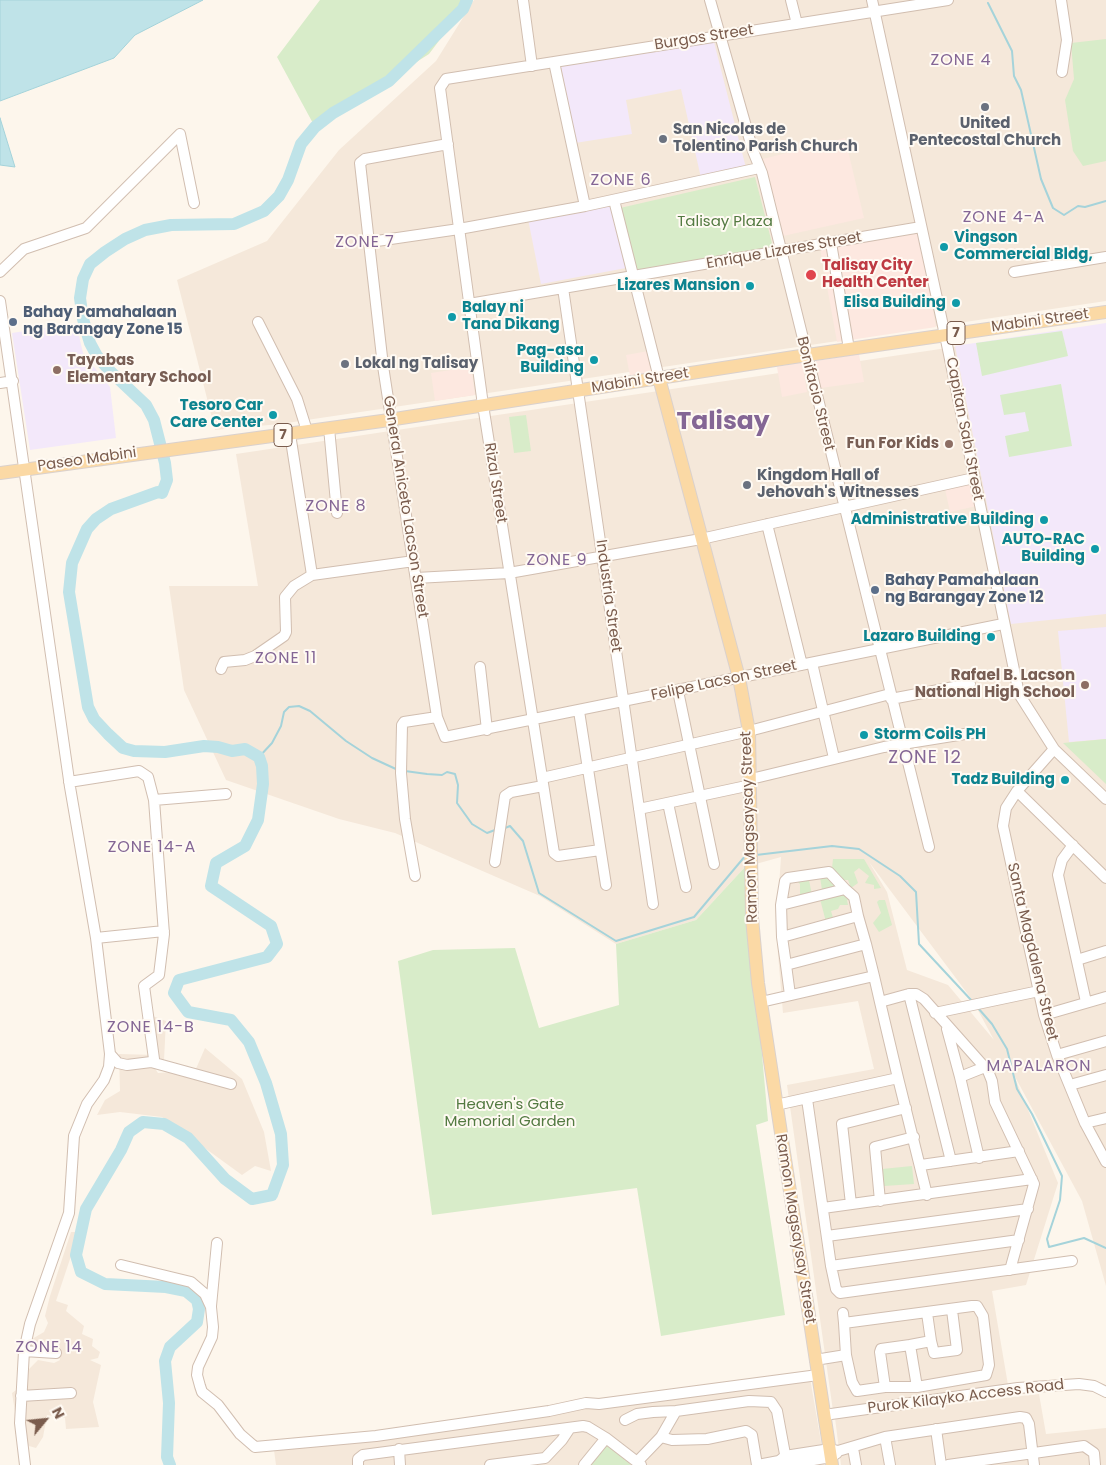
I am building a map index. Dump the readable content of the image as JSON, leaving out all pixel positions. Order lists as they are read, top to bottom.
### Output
{
  "streets": {
    "main road": [
      "Mabini Street",
      "7",
      "Paseo Mabini",
      "Ramon Magsaysay Street"
    ],
    "street": [
      "Burgos Street",
      "Enrique Lizares Street",
      "Bonifacio Street",
      "Capitan Sabi Street",
      "Rizal Street",
      "General Aniceto Lacson Street",
      "Industria Street",
      "Felipe Lacson Street",
      "Santa Magdalena Street",
      "Purok Kilayko Access Road"
    ]
  },
  "crossings": [
    ["Burgos Street", "Bonifacio Street"],
    ["Burgos Street", "Capitan Sabi Street"],
    ["Burgos Street", "Rizal Street"],
    ["Enrique Lizares Street", "Bonifacio Street"],
    ["Enrique Lizares Street", "Capitan Sabi Street"],
    ["Enrique Lizares Street", "Rizal Street"],
    ["Enrique Lizares Street", "Industria Street"],
    ["Enrique Lizares Street", "Ramon Magsaysay Street"],
    ["Mabini Street", "Bonifacio Street"],
    ["Mabini Street", "Capitan Sabi Street"],
    ["Mabini Street", "Paseo Mabini"],
    ["Mabini Street", "Rizal Street"],
    ["Mabini Street", "General Aniceto Lacson Street"],
    ["Mabini Street", "Industria Street"],
    ["Mabini Street", "Ramon Magsaysay Street"],
    ["Bonifacio Street", "Felipe Lacson Street"],
    ["Capitan Sabi Street", "Felipe Lacson Street"],
    ["Capitan Sabi Street", "Santa Magdalena Street"],
    ["Rizal Street", "General Aniceto Lacson Street"],
    ["Rizal Street", "Felipe Lacson Street"],
    ["General Aniceto Lacson Street", "Felipe Lacson Street"],
    ["Industria Street", "Felipe Lacson Street"],
    ["Felipe Lacson Street", "Ramon Magsaysay Street"],
    ["Ramon Magsaysay Street", "Purok Kilayko Access Road"]
  ],
  "districts": [
    "ZONE 4",
    "ZONE 6",
    "ZONE 4-A",
    "ZONE 7",
    "Talisay",
    "ZONE 8",
    "ZONE 9",
    "ZONE 11",
    "ZONE 12",
    "ZONE 14-A",
    "ZONE 14-B",
    "MAPALARON",
    "ZONE 14"
  ],
  "parks": ["Talisay Plaza", "Heaven's Gate Memorial Garden"],
  "places": [
    "United Pentecostal Church",
    "San Nicolas de Tolentino Parish Church",
    "Vingson Commercial Bldg,",
    "Talisay City Health Center",
    "Lizares Mansion",
    "Elisa Building",
    "Balay ni Tana Dikang",
    "Bahay Pamahalaan ng Barangay Zone 15",
    "Pag-asa Building",
    "Lokal ng Talisay",
    "Tayabas Elementary School",
    "Tesoro Car Care Center",
    "Fun For Kids",
    "Kingdom Hall of Jehovah's Witnesses",
    "Administrative Building",
    "AUTO-RAC Building",
    "Bahay Pamahalaan ng Barangay Zone 12",
    "Lazaro Building",
    "Rafael B. Lacson National High School",
    "Storm Coils PH",
    "Tadz Building"
  ],
  "north": "top right"
}
